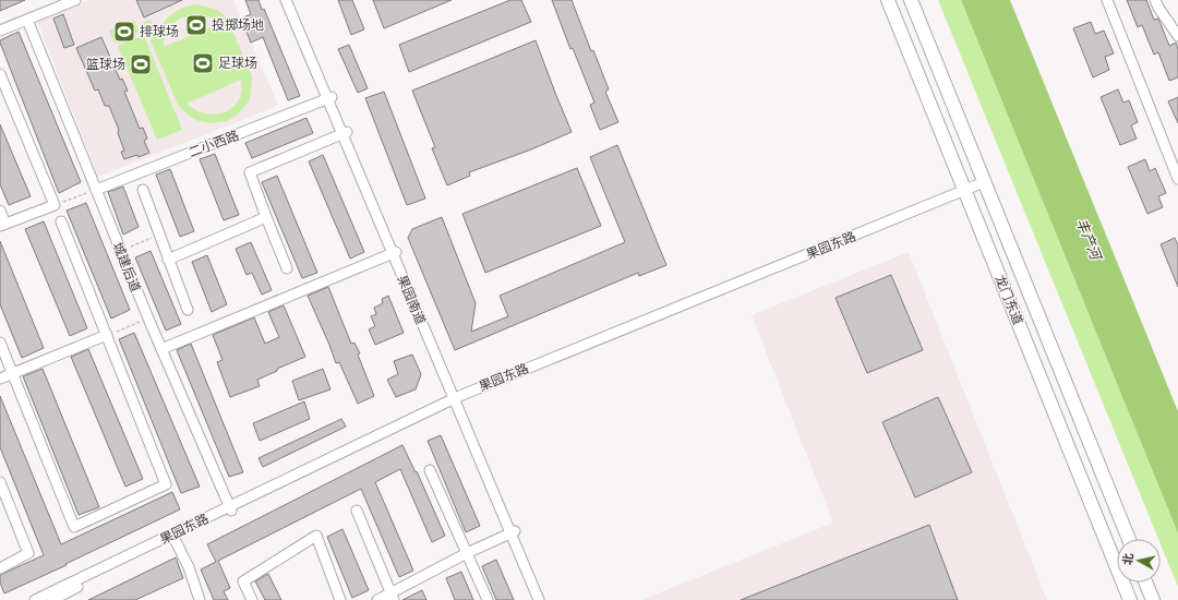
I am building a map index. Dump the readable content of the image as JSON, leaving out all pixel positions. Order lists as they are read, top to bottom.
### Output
{
  "streets": {
    "main road": ["龙门东道"],
    "street": [
      "二小西路",
      "果园东路",
      "城建后道",
      "果园南道"
    ]
  },
  "crossings": [
    ["二小西路", "城建后道"],
    ["二小西路", "果园南道"],
    ["果园东路", "城建后道"],
    ["果园东路", "果园南道"],
    ["果园东路", "龙门东道"]
  ],
  "water": ["丰产河"],
  "places": {
    "sports": [
      "投掷场地",
      "排球场",
      "足球场",
      "篮球场"
    ]
  },
  "north": "left"
}
